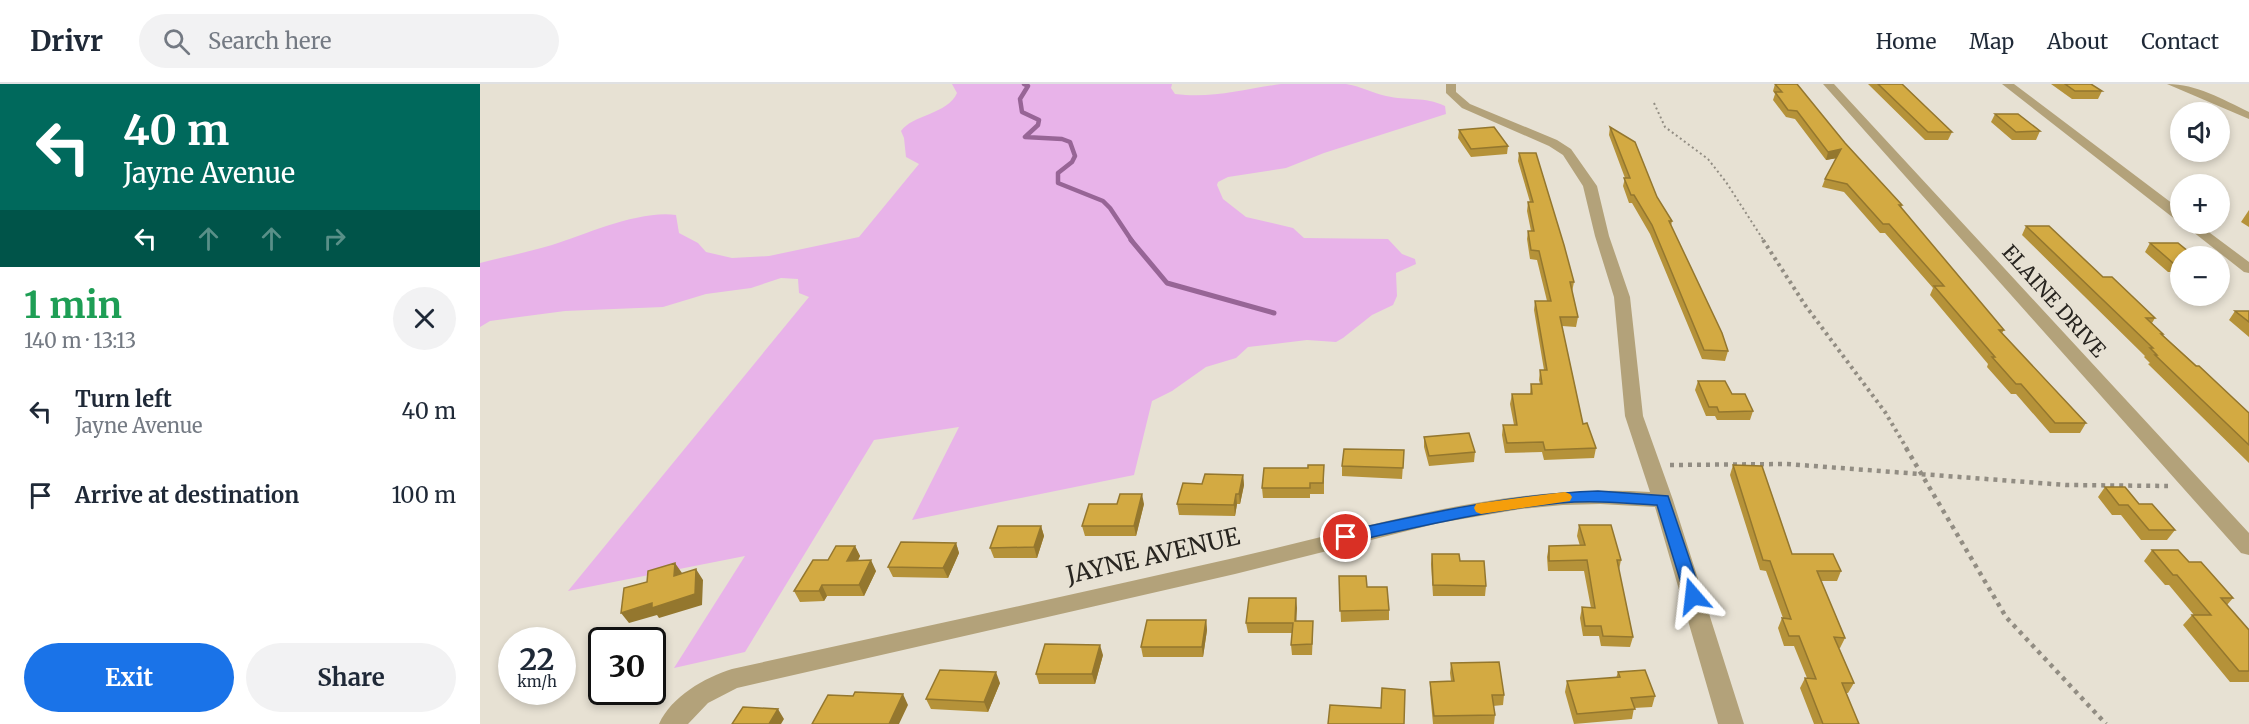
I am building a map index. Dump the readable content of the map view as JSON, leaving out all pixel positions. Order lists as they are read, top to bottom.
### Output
{
  "streets": {
    "street": ["ELAINE DRIVE", "JAYNE AVENUE"]
  },
  "page": {
    "header": "Drivr",
    "search": "Search here",
    "nav": [
      "Home",
      "Map",
      "About",
      "Contact"
    ],
    "turn": ["40 m", "Jayne Avenue"],
    "map_buttons": ["+", "−"],
    "heading": ["1 min", "140 m · 13:13"],
    "list": [
      {
        "name": "Turn left",
        "note": "Jayne Avenue",
        "value": "40 m"
      },
      {
        "name": "Arrive at destination",
        "value": "100 m"
      }
    ],
    "speed": "22 km/h",
    "limit": "30",
    "buttons": ["Exit", "Share"]
  }
}
